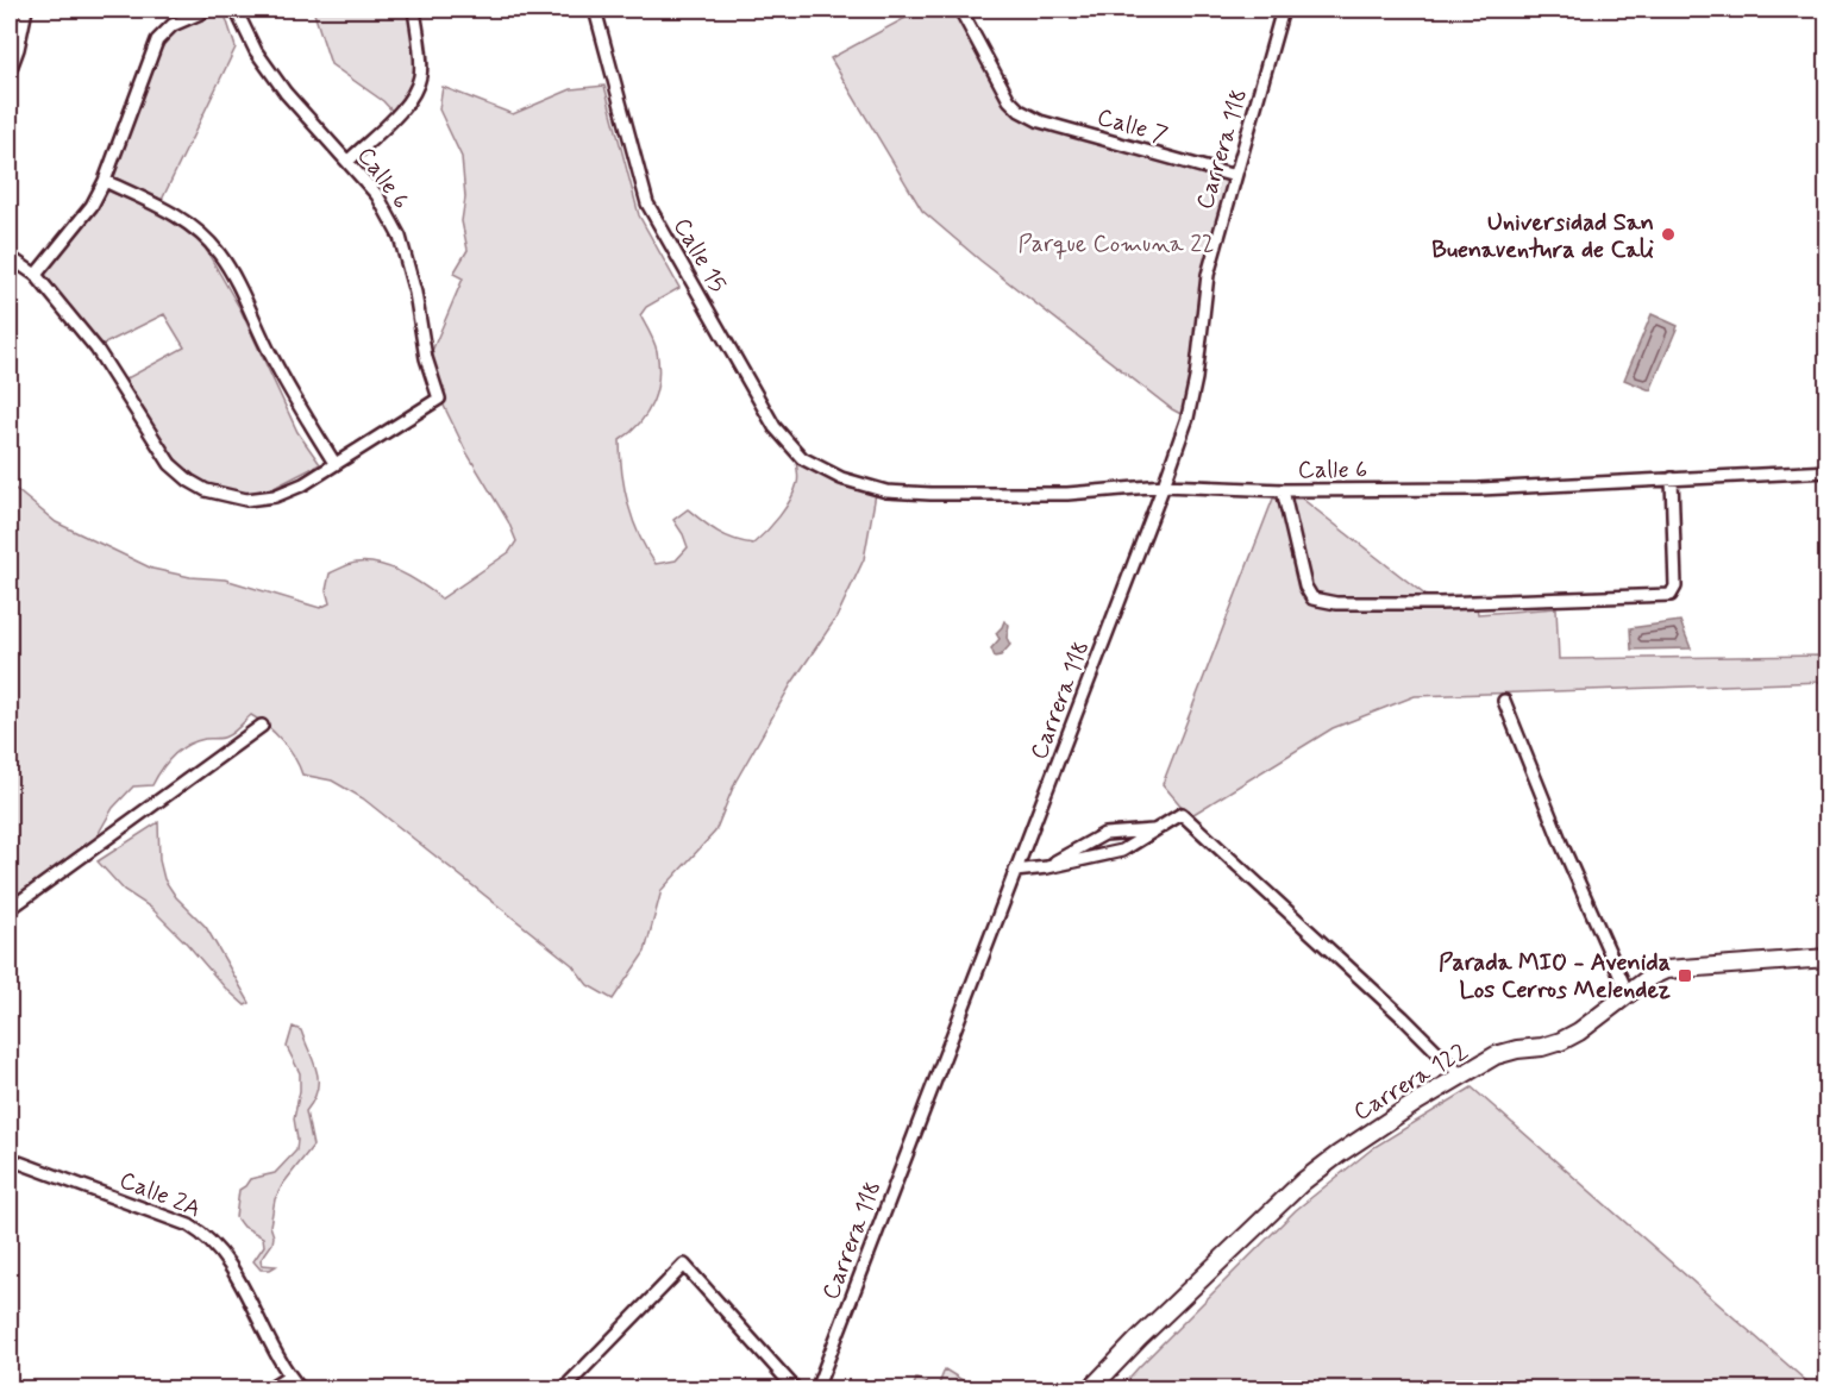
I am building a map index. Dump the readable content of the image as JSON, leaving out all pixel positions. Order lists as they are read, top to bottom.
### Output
{
  "streets": {
    "street": [
      "Calle 7",
      "Carrera 118",
      "Calle 6",
      "Calle 15",
      "Carrera 122",
      "Calle 2A"
    ]
  },
  "crossings": [
    ["Calle 7", "Carrera 118"],
    ["Carrera 118", "Calle 6"],
    ["Calle 6", "Calle 15"]
  ],
  "parks": ["Parque Comuna 22"],
  "places": {
    "other": ["Universidad San Buenaventura de Cali"],
    "transit": ["Parada MIO - Avenida Los Cerros Melendez"]
  }
}
